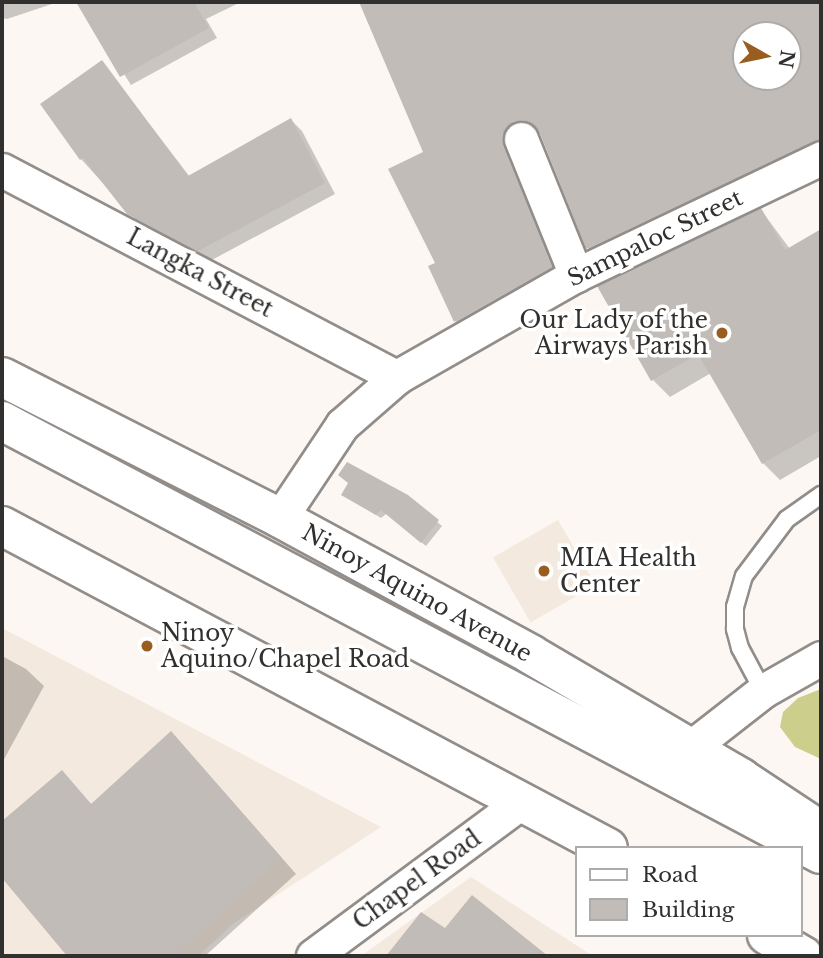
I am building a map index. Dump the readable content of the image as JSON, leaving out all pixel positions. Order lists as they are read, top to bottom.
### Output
{
  "streets": {
    "main road": ["Ninoy Aquino Avenue"],
    "street": ["Sampaloc Street", "Langka Street", "Chapel Road"]
  },
  "crossings": [
    ["Sampaloc Street", "Langka Street"],
    ["Sampaloc Street", "Ninoy Aquino Avenue"]
  ],
  "places": ["Our Lady of the Airways Parish", "MIA Health Center", "Ninoy Aquino/Chapel Road"],
  "legend": ["Road", "Building"],
  "north": "right"
}
